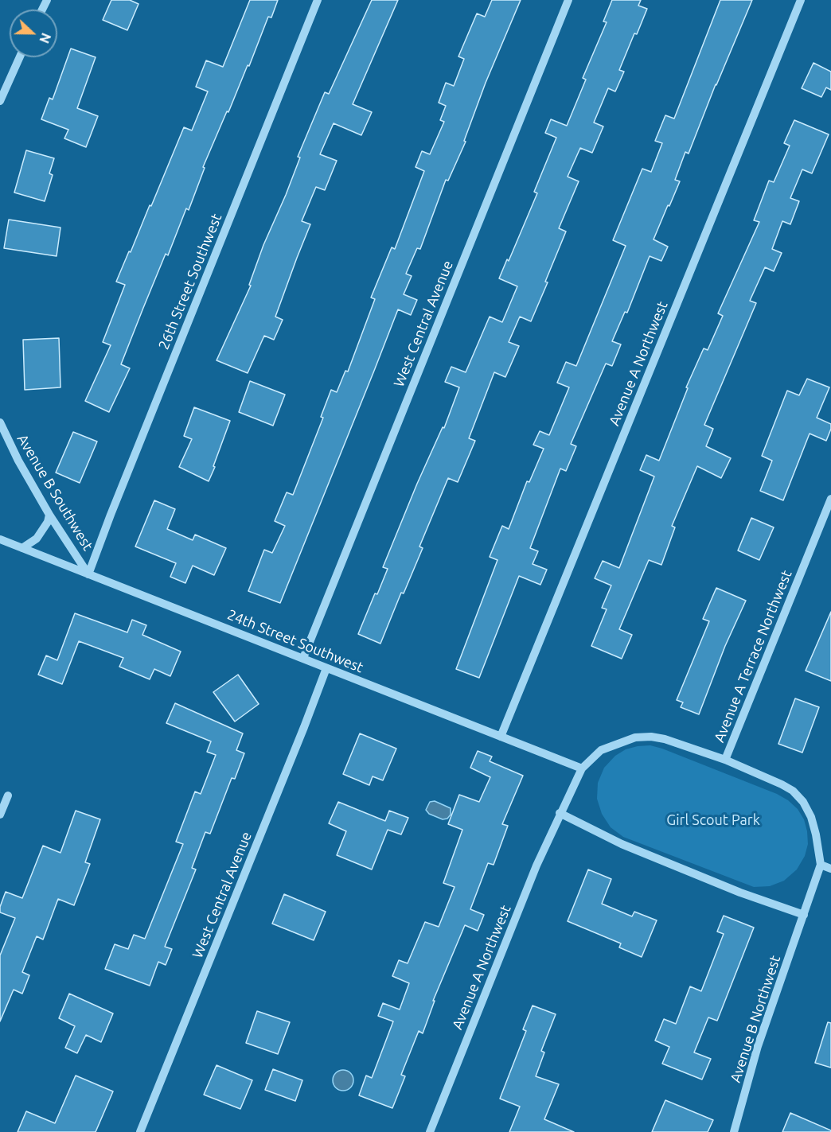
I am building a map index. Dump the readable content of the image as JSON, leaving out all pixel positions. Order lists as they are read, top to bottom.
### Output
{
  "streets": {
    "street": [
      "26th Street Southwest",
      "West Central Avenue",
      "Avenue A Northwest",
      "Avenue B Southwest",
      "24th Street Southwest",
      "Avenue A Terrace Northwest",
      "Avenue B Northwest"
    ]
  },
  "crossings": [
    ["26th Street Southwest", "Avenue B Southwest"],
    ["26th Street Southwest", "24th Street Southwest"],
    ["West Central Avenue", "24th Street Southwest"],
    ["Avenue A Northwest", "24th Street Southwest"],
    ["Avenue B Southwest", "24th Street Southwest"],
    ["Avenue A Terrace Northwest", "Avenue B Northwest"]
  ],
  "parks": ["Girl Scout Park"],
  "north": "right"
}
